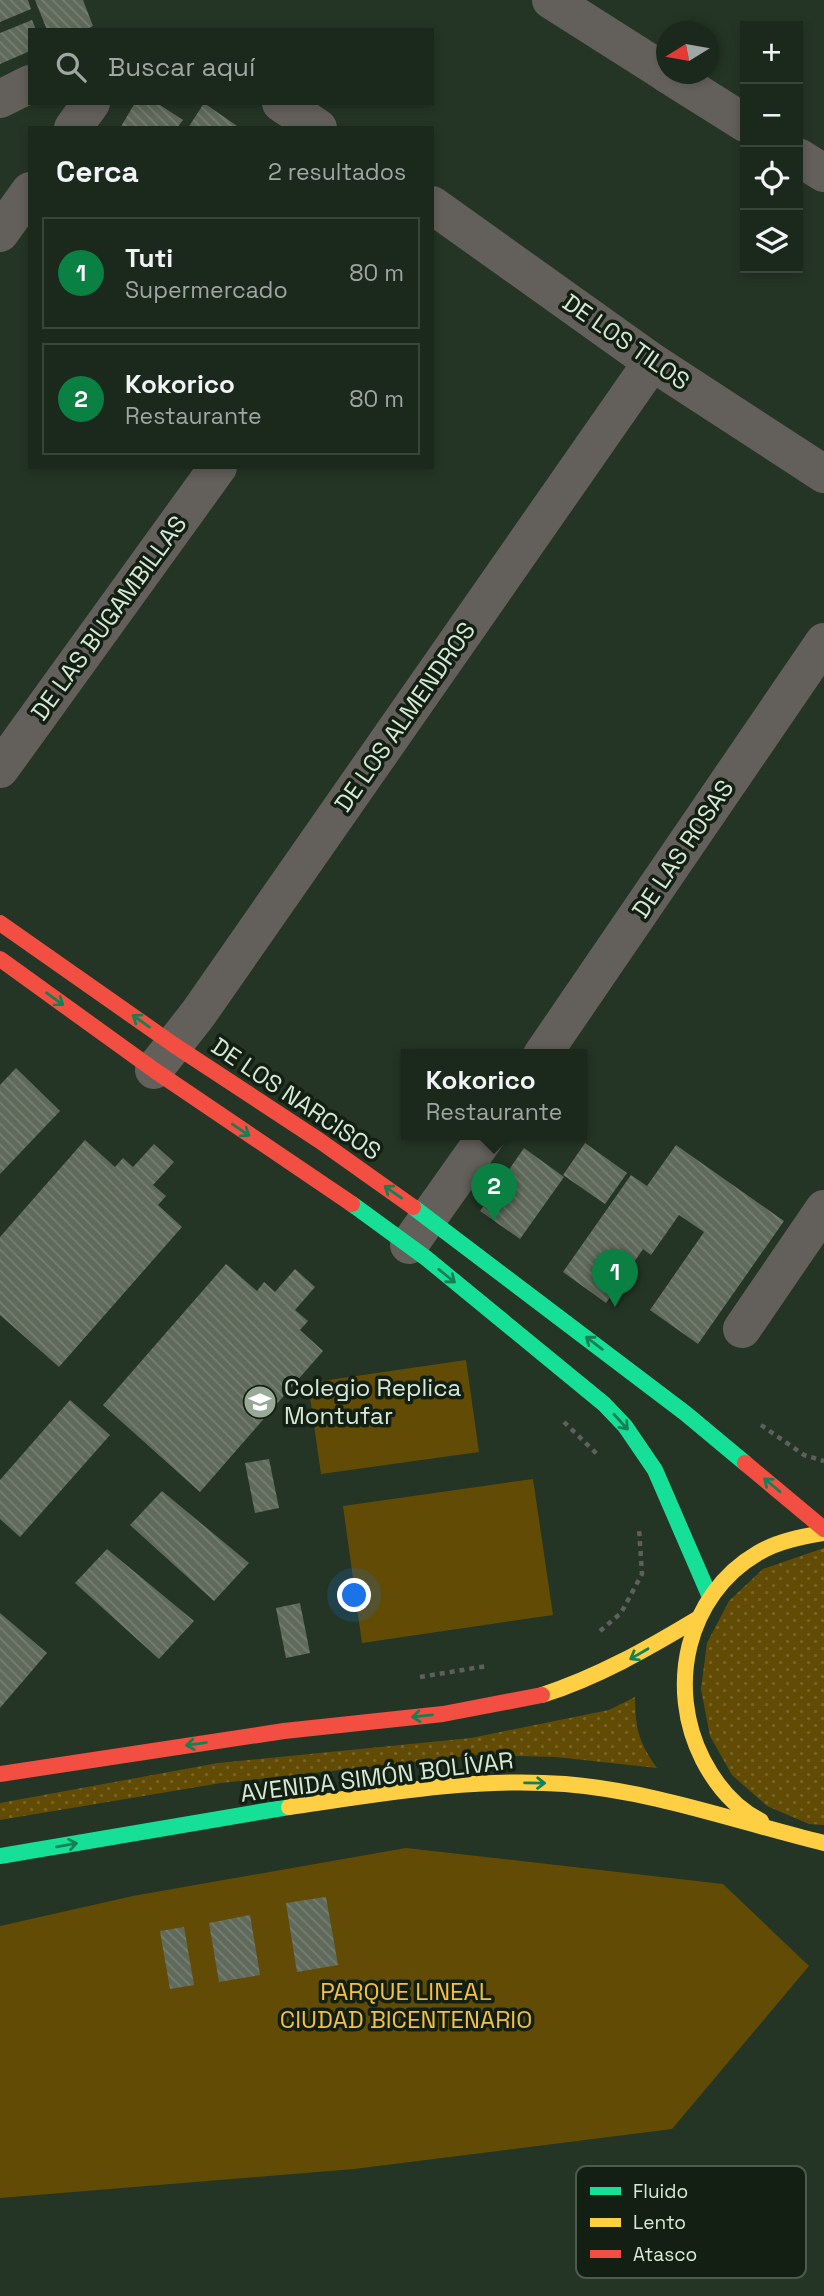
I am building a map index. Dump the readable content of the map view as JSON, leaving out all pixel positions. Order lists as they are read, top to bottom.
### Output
{
  "streets": {
    "main road": ["DE LOS NARCISOS", "AVENIDA SIMÓN BOLÍVAR"],
    "street": [
      "DE LOS TILOS",
      "DE LAS BUGAMBILLAS",
      "DE LOS ALMENDROS",
      "DE LAS ROSAS"
    ]
  },
  "crossings": [
    ["DE LOS TILOS", "DE LOS ALMENDROS"],
    ["DE LOS ALMENDROS", "DE LOS NARCISOS"],
    ["DE LOS NARCISOS", "AVENIDA SIMÓN BOLÍVAR"]
  ],
  "parks": ["PARQUE LINEAL CIUDAD BICENTENARIO"],
  "places": {
    "school or university": ["Colegio Replica Montufar"]
  },
  "legend": ["Fluido", "Lento", "Atasco"],
  "north": "left",
  "page": {
    "map_buttons": ["+", "−"],
    "search": "Buscar aquí",
    "heading": ["Cerca", "2 resultados"],
    "list": [
      {
        "mark": "1",
        "name": "Tuti",
        "note": "Supermercado",
        "value": "80 m"
      },
      {
        "mark": "2",
        "name": "Kokorico",
        "note": "Restaurante",
        "value": "80 m"
      }
    ],
    "popup": ["Kokorico", "Restaurante"],
    "pins": ["2", "1"]
  }
}
